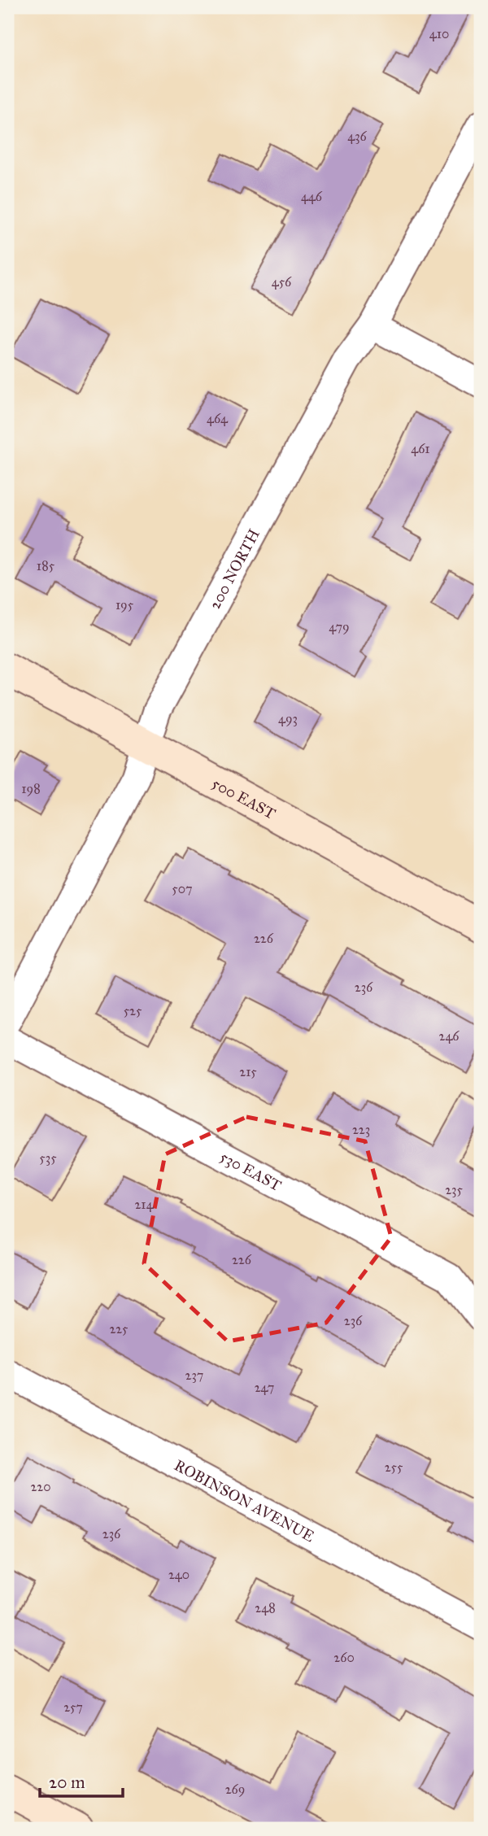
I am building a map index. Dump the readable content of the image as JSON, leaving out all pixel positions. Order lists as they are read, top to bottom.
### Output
{
  "streets": {
    "street": [
      "200 NORTH",
      "500 EAST",
      "530 EAST",
      "ROBINSON AVENUE"
    ]
  },
  "crossings": [
    ["200 NORTH", "500 EAST"]
  ],
  "house_numbers": [
    "410",
    "436",
    "446",
    "456",
    "464",
    "461",
    "185",
    "195",
    "479",
    "493",
    "198",
    "507",
    "226",
    "236",
    "525",
    "246",
    "215",
    "223",
    "535",
    "235",
    "214",
    "226",
    "236",
    "225",
    "237",
    "247",
    "255",
    "220",
    "236",
    "240",
    "248",
    "260",
    "257",
    "269"
  ],
  "scale_bar": "20 m"
}
